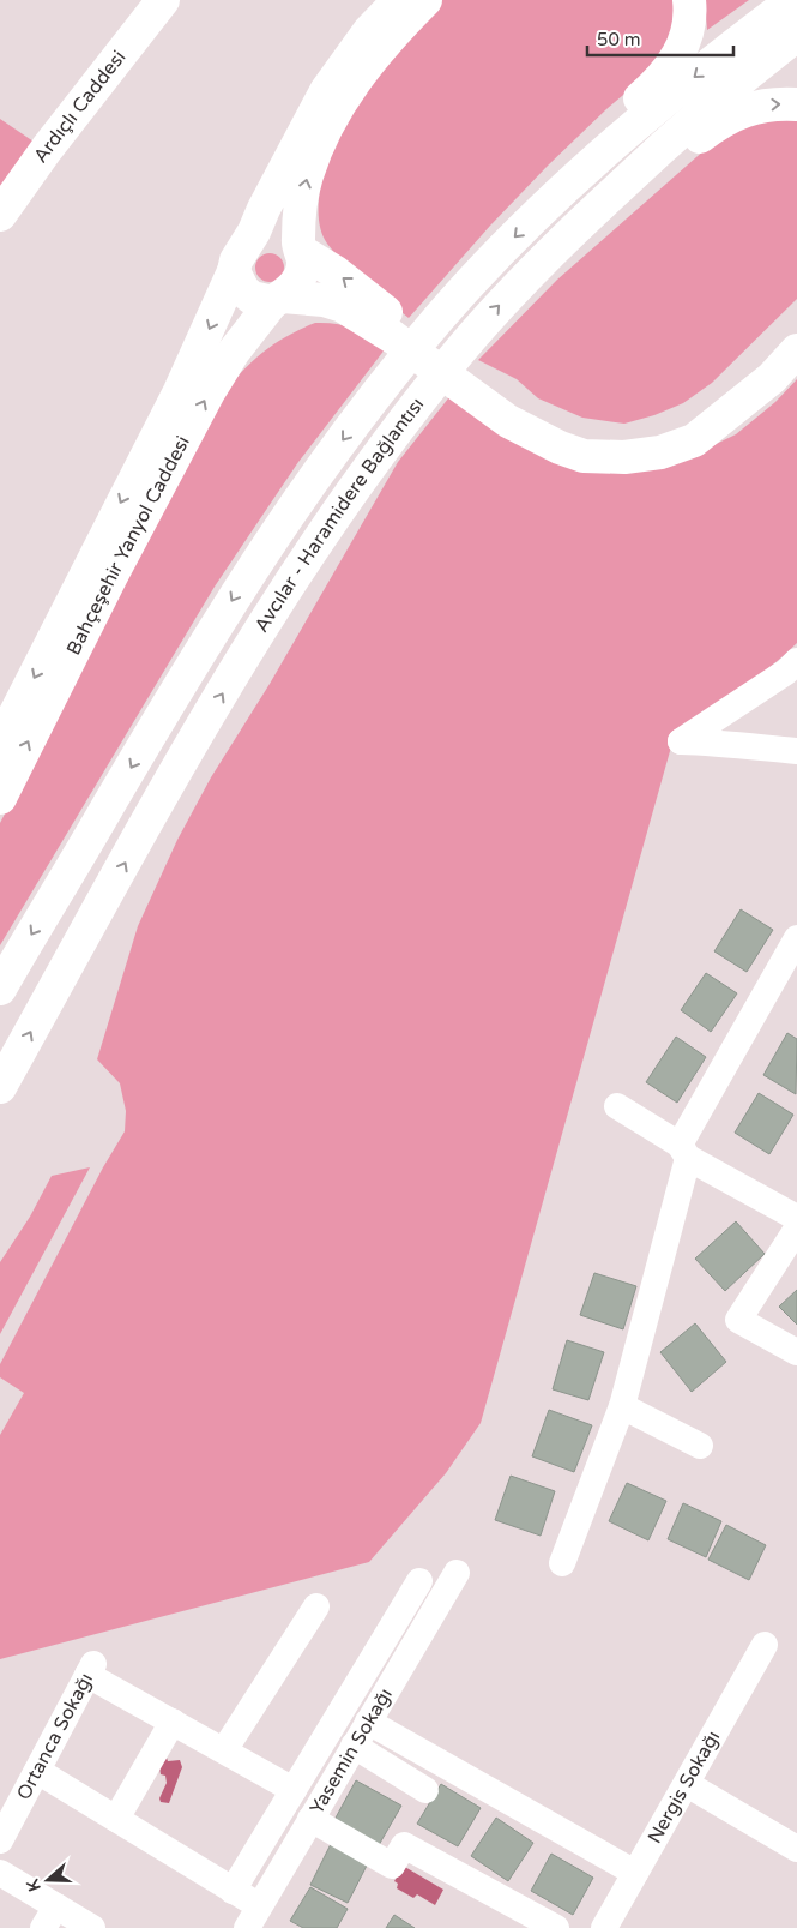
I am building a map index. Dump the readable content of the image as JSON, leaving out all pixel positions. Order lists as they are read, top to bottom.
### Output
{
  "streets": {
    "main road": ["Ardıçlı Caddesi", "Avcılar - Haramidere Bağlantısı", "Bahçeşehir Yanyol Caddesi"],
    "street": ["Ortanca Sokağı", "Yasemin Sokağı", "Nergis Sokağı"]
  },
  "scale_bar": "50 m",
  "north": "left"
}
